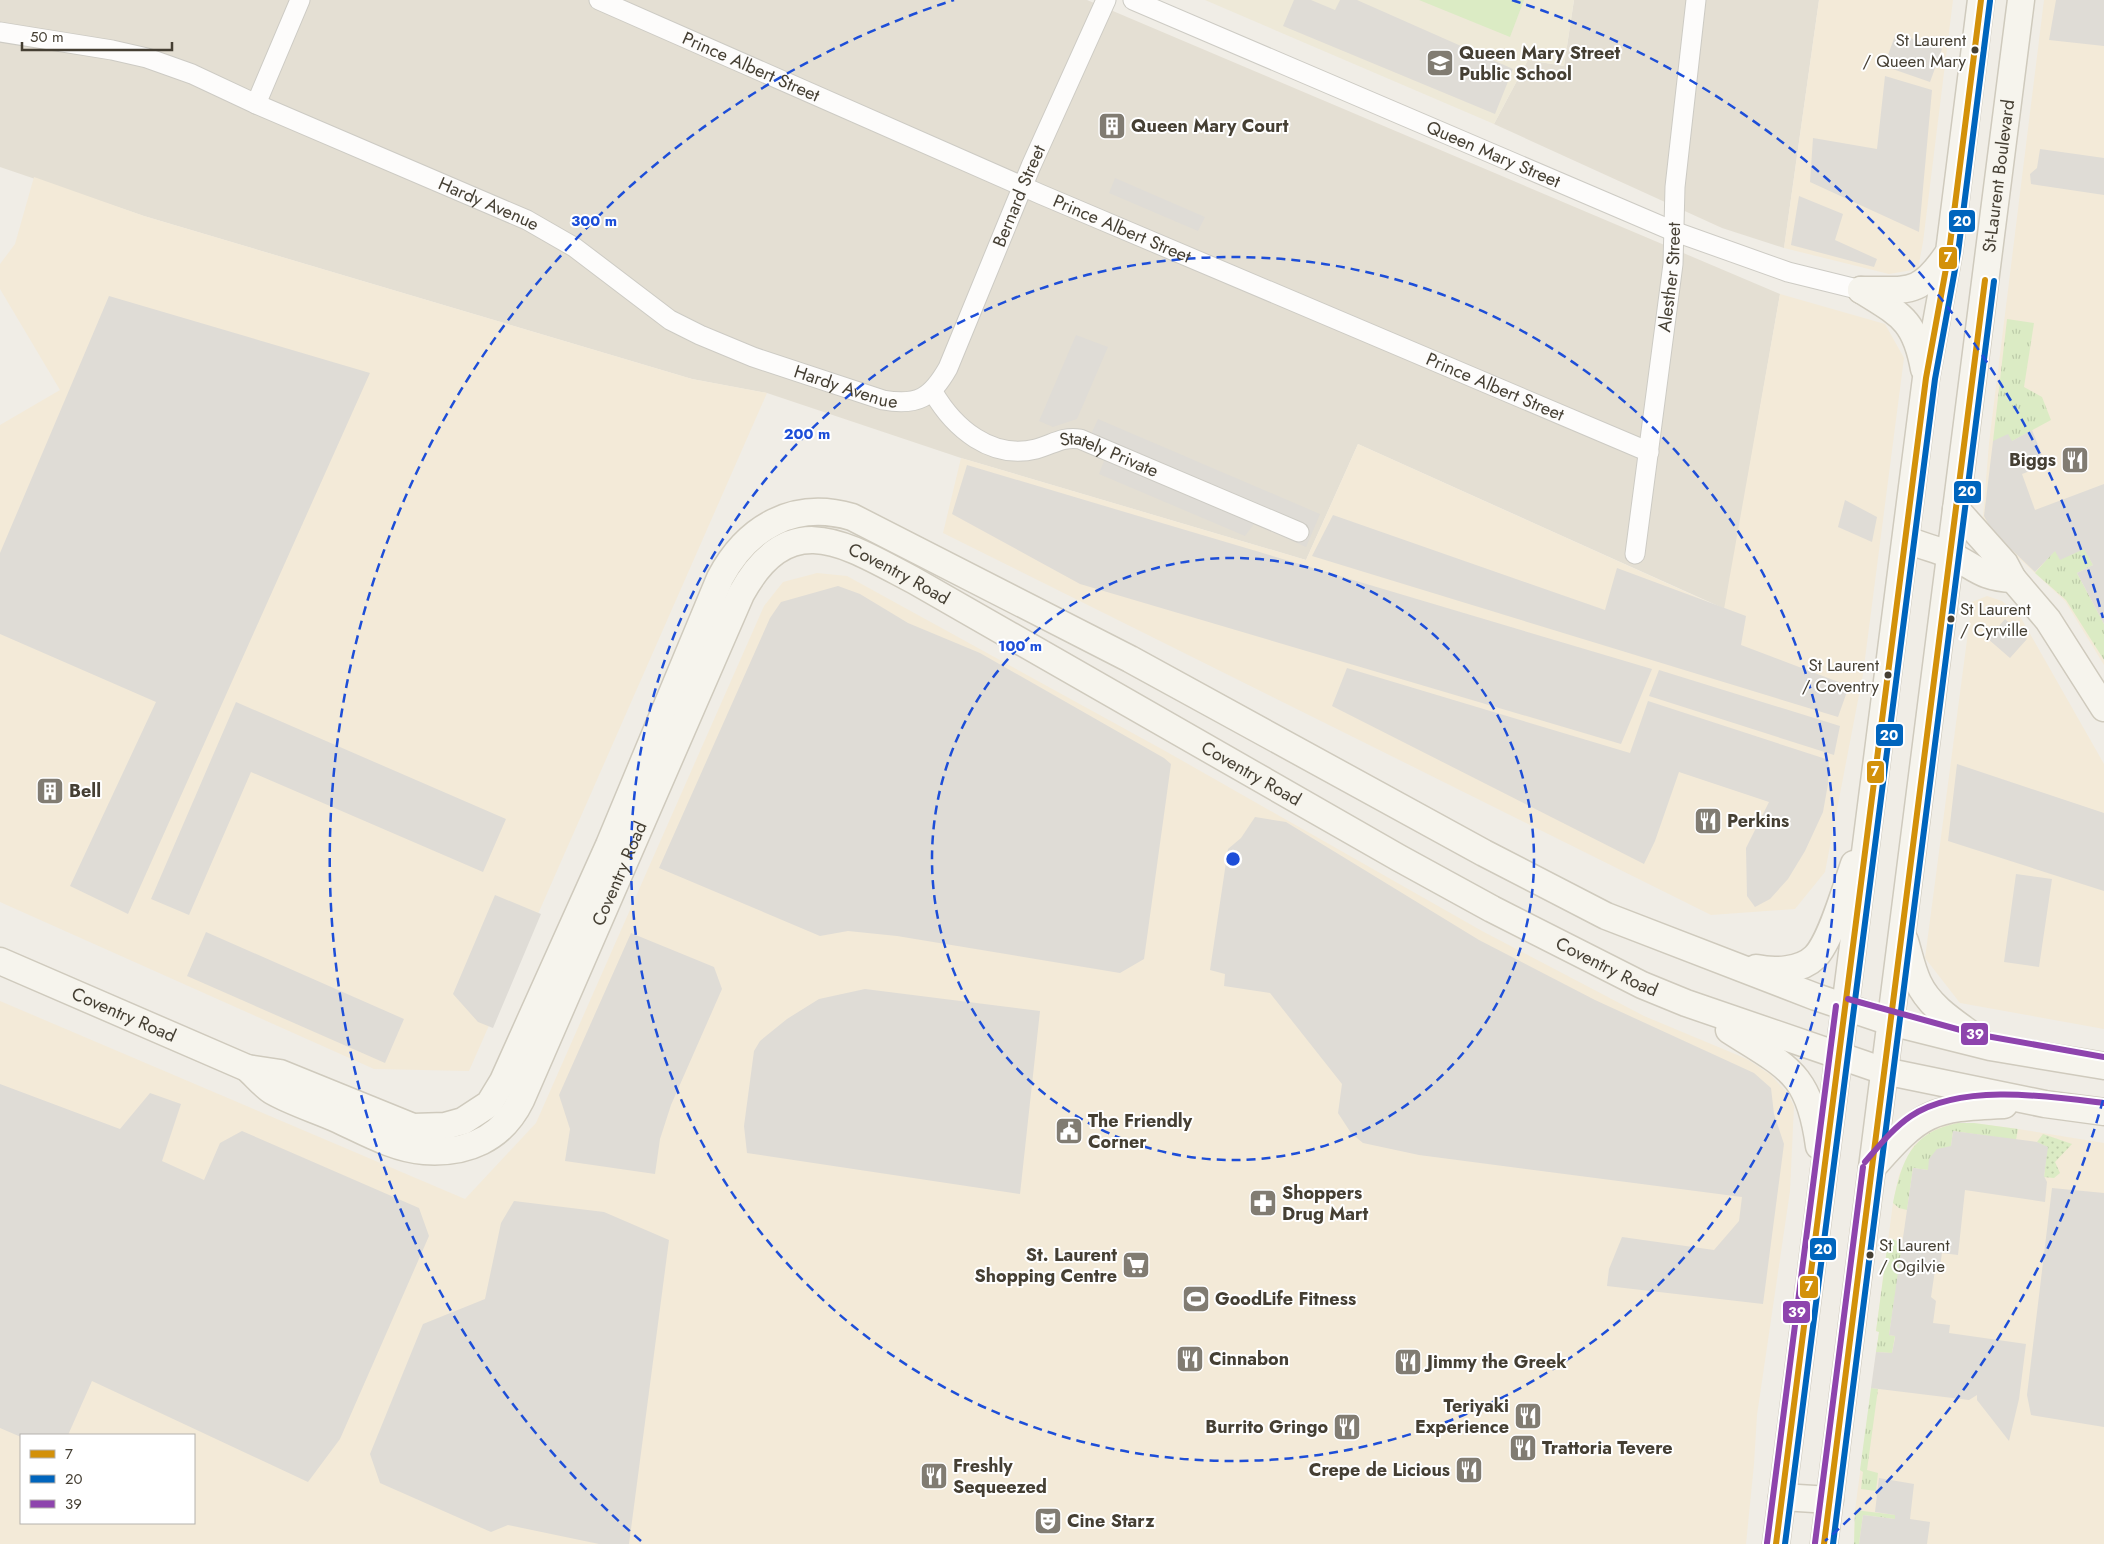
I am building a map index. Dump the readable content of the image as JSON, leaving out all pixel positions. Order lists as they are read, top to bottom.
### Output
{
  "streets": {
    "main road": ["St-Laurent Boulevard", "Coventry Road"],
    "street": [
      "Prince Albert Street",
      "Queen Mary Street",
      "Bernard Street",
      "Hardy Avenue",
      "Alesther Street",
      "Stately Private"
    ]
  },
  "crossings": [
    ["Prince Albert Street", "Bernard Street"],
    ["Prince Albert Street", "Alesther Street"],
    ["Queen Mary Street", "Alesther Street"],
    ["St-Laurent Boulevard", "Coventry Road"],
    ["Bernard Street", "Hardy Avenue"],
    ["Bernard Street", "Stately Private"],
    ["Hardy Avenue", "Stately Private"]
  ],
  "places": {
    "other": [
      "St Laurent / Queen Mary",
      "St Laurent / Cyrville",
      "St Laurent / Coventry",
      "St Laurent / Ogilvie"
    ],
    "school or university": ["Queen Mary Street Public School"],
    "building": ["Queen Mary Court", "Bell"],
    "restaurant": [
      "Biggs",
      "Perkins",
      "Cinnabon",
      "Jimmy the Greek",
      "Teriyaki Experience",
      "Burrito Gringo",
      "Trattoria Tevere",
      "Crepe de Licious",
      "Freshly Sequeezed"
    ],
    "public building": ["The Friendly Corner"],
    "pharmacy": ["Shoppers Drug Mart"],
    "supermarket": ["St. Laurent Shopping Centre"],
    "sports": ["GoodLife Fitness"],
    "theatre": ["Cine Starz"]
  },
  "lines": ["transit line 7", "transit line 20", "transit line 39"],
  "legend": ["7", "20", "39"],
  "scale_bar": "50 m",
  "rings": ["300 m", "200 m", "100 m"]
}
